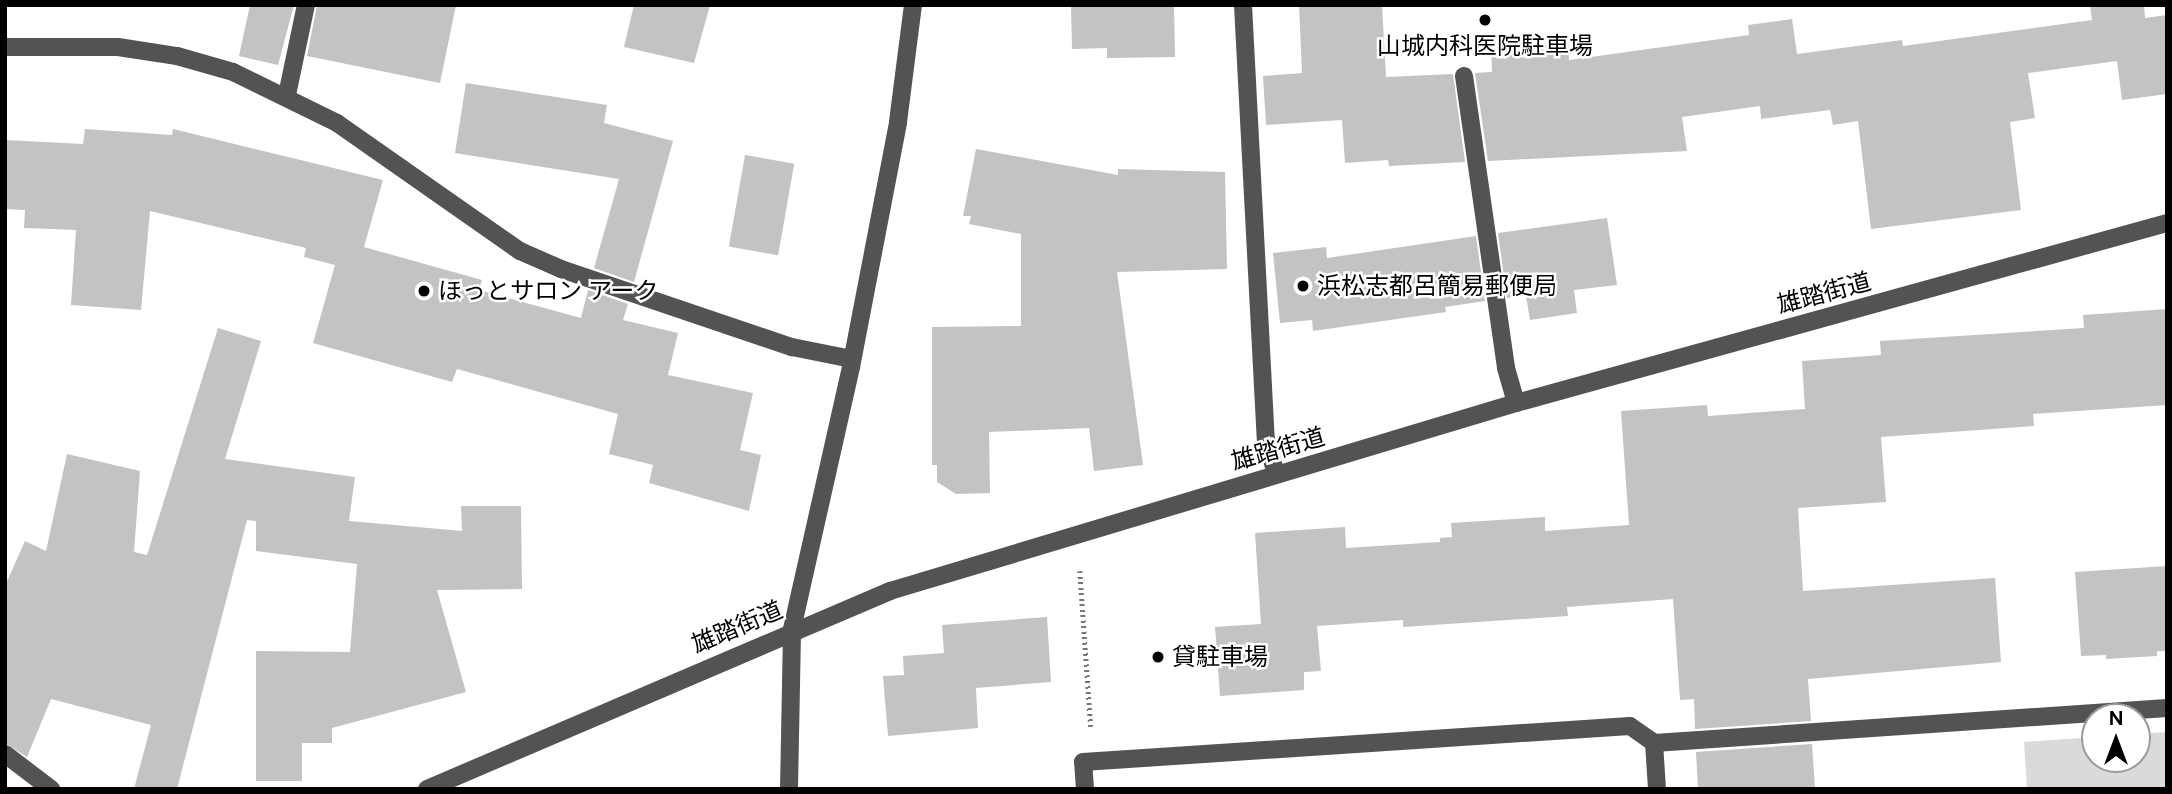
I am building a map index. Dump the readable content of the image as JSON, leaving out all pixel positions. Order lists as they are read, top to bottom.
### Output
{
  "streets": {
    "street": ["雄踏街道"]
  },
  "places": [
    "山城内科医院駐車場",
    "浜松志都呂簡易郵便局",
    "ほっとサロン アーク",
    "貸駐車場"
  ],
  "north": "top"
}
